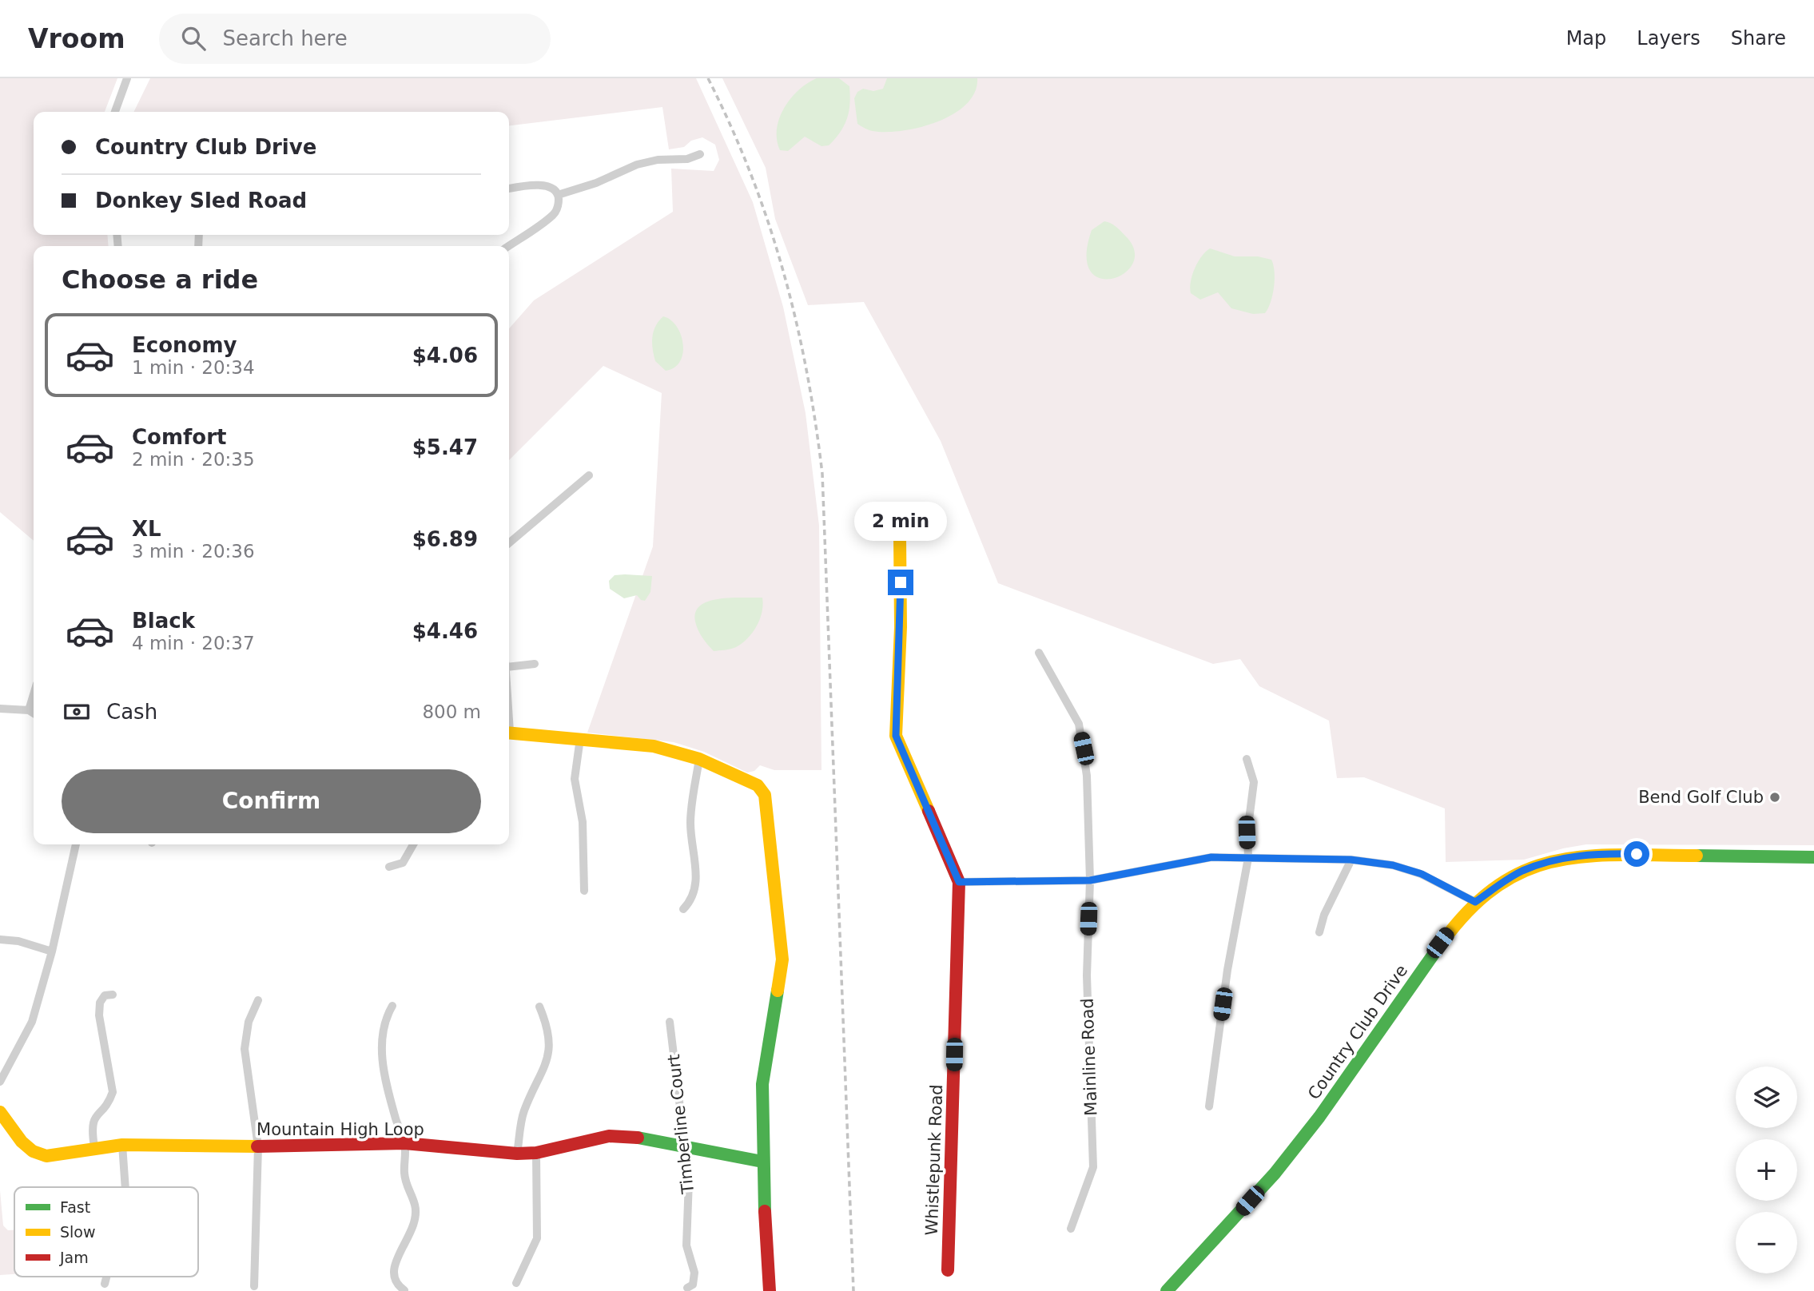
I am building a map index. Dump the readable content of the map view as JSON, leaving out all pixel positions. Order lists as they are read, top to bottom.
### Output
{
  "streets": {
    "street": [
      "Country Club Drive",
      "Mainline Road",
      "Timberline Court",
      "Mountain High Loop",
      "Whistlepunk Road"
    ]
  },
  "crossings": [
    ["Timberline Court", "Mountain High Loop"]
  ],
  "places": ["Bend Golf Club"],
  "legend": ["Fast", "Slow", "Jam"],
  "page": {
    "header": "Vroom",
    "search": "Search here",
    "nav": ["Map", "Layers", "Share"],
    "banner": ["Country Club Drive", "Donkey Sled Road"],
    "heading": "Choose a ride",
    "list": [
      {
        "name": "Economy",
        "note": "1 min · 20:34",
        "value": "$4.06"
      },
      {
        "name": "Comfort",
        "note": "2 min · 20:35",
        "value": "$5.47"
      },
      {
        "name": "XL",
        "note": "3 min · 20:36",
        "value": "$6.89"
      },
      {
        "name": "Black",
        "note": "4 min · 20:37",
        "value": "$4.46"
      }
    ],
    "bubble": "2 min",
    "pay": ["Cash", "800 m"],
    "buttons": "Confirm",
    "map_buttons": ["+", "−"]
  }
}
